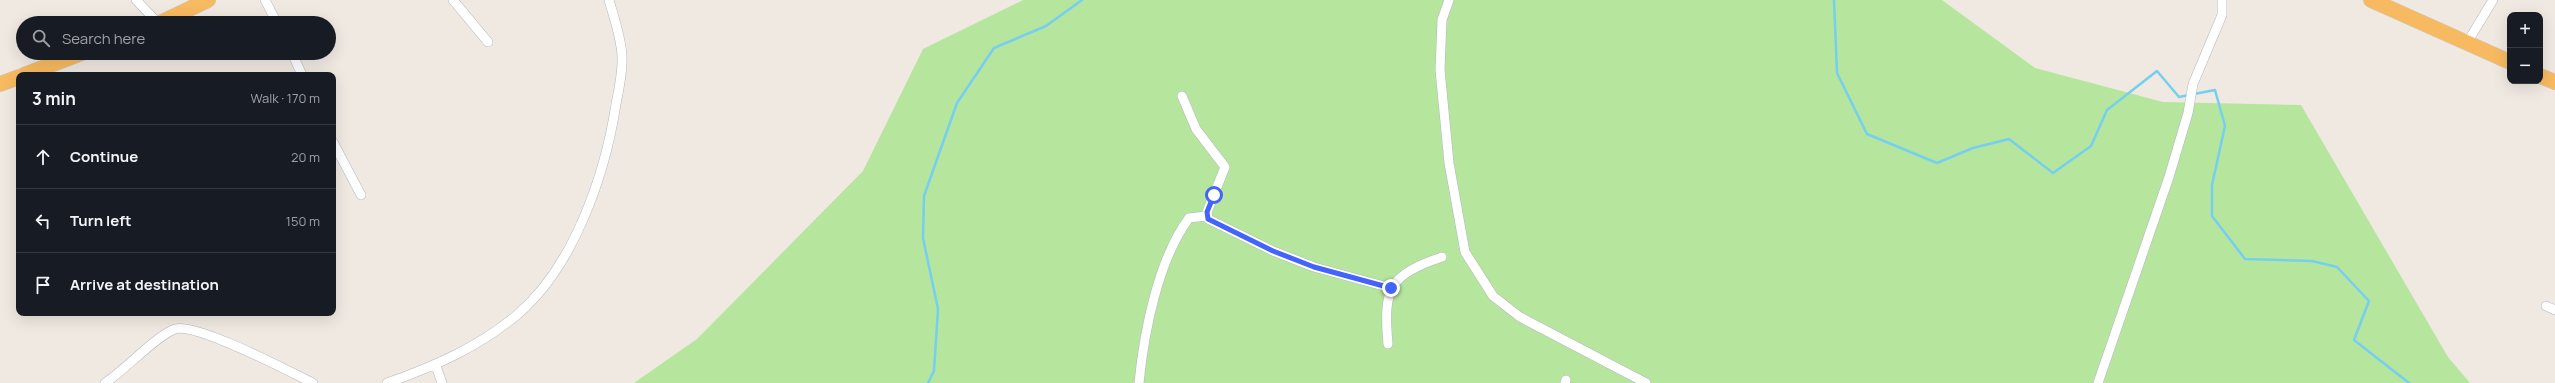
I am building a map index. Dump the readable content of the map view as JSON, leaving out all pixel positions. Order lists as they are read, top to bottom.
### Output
{
  "page": {
    "map_buttons": ["+", "−"],
    "search": "Search here",
    "heading": ["3 min", "Walk · 170 m"],
    "list": [
      ["Continue", "20 m"],
      ["Turn left", "150 m"],
      "Arrive at destination"
    ]
  }
}
